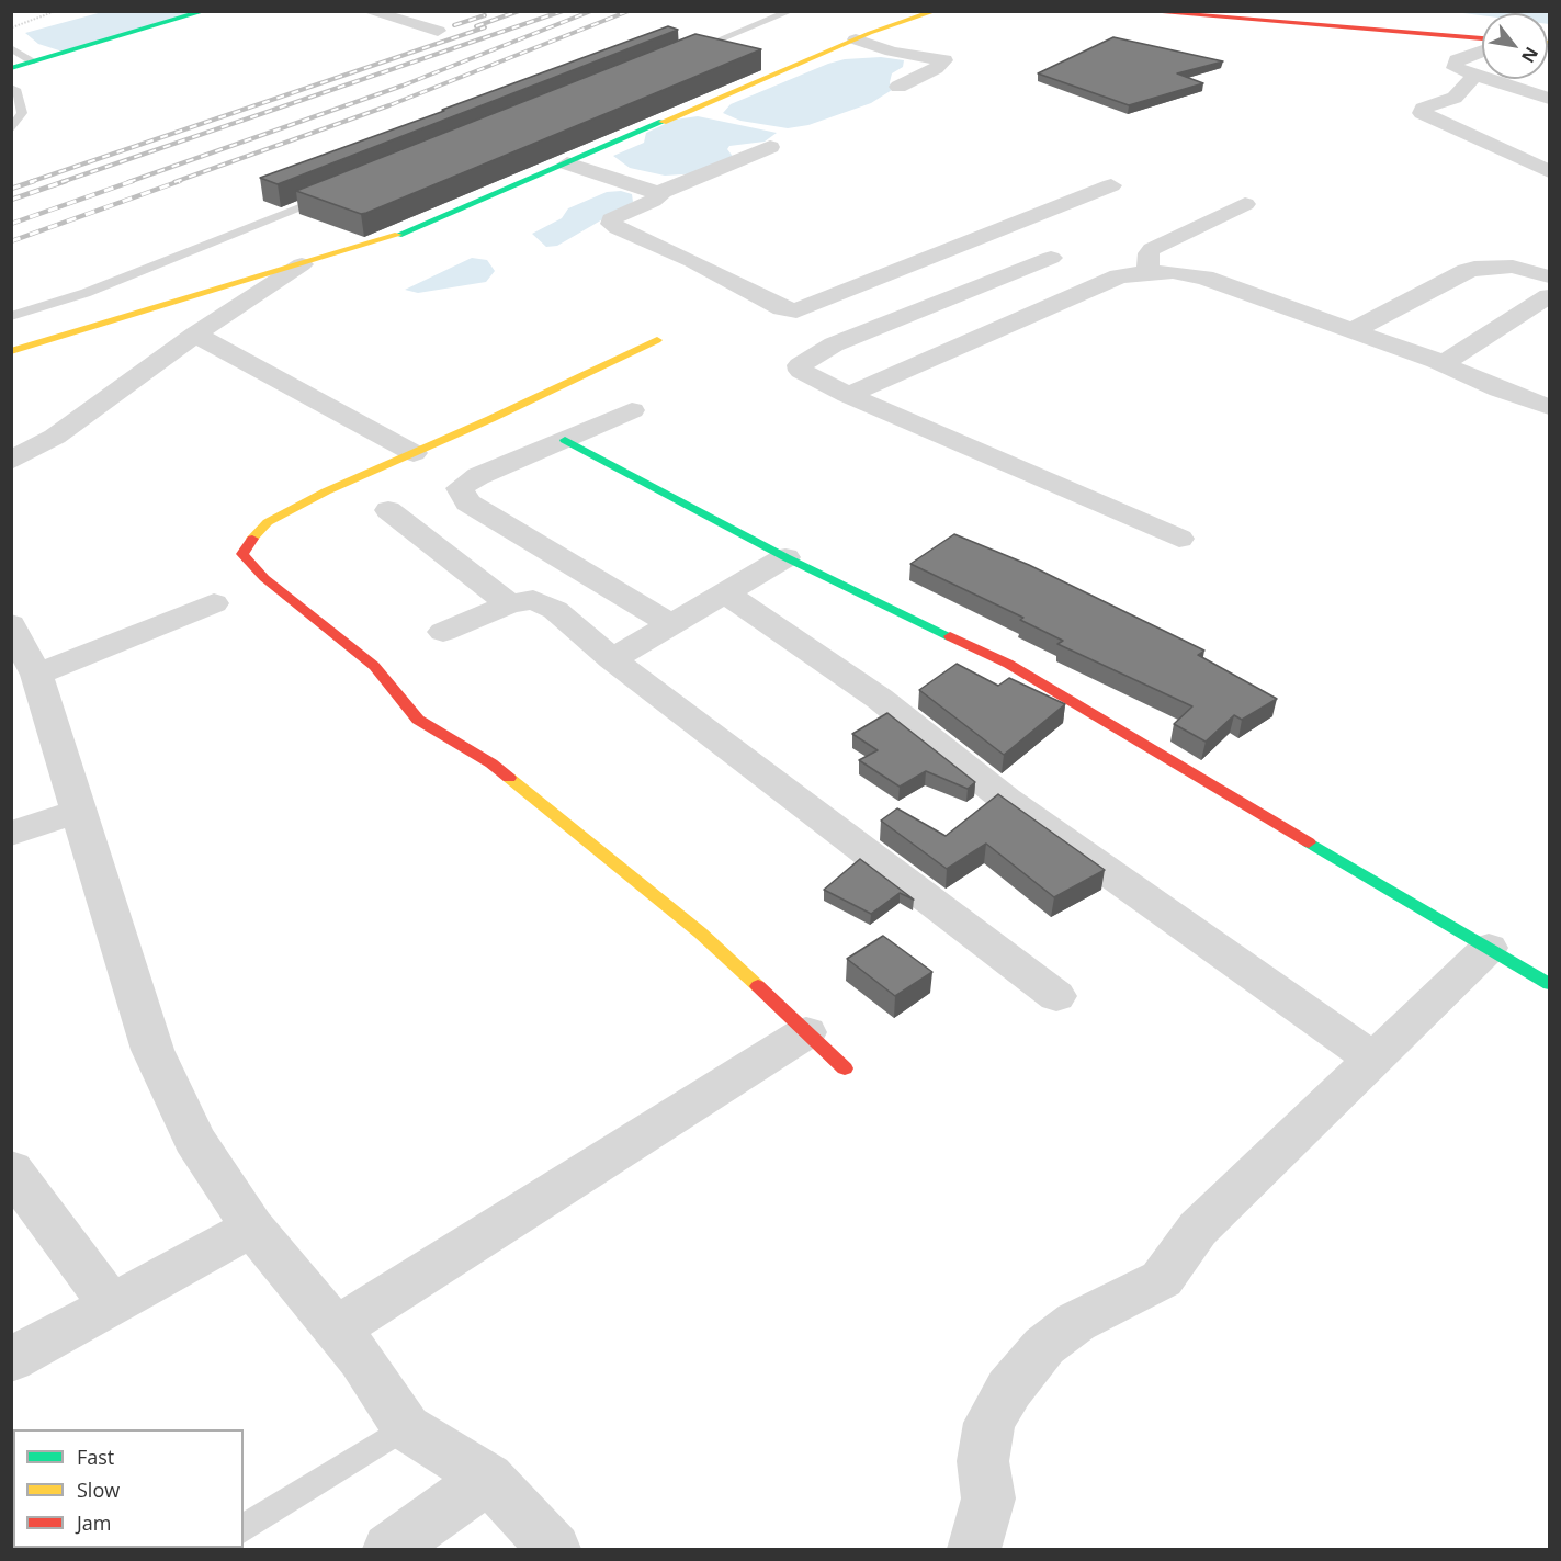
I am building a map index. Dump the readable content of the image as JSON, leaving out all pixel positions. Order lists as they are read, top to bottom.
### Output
{
  "legend": ["Fast", "Slow", "Jam"],
  "north": "bottom right"
}
